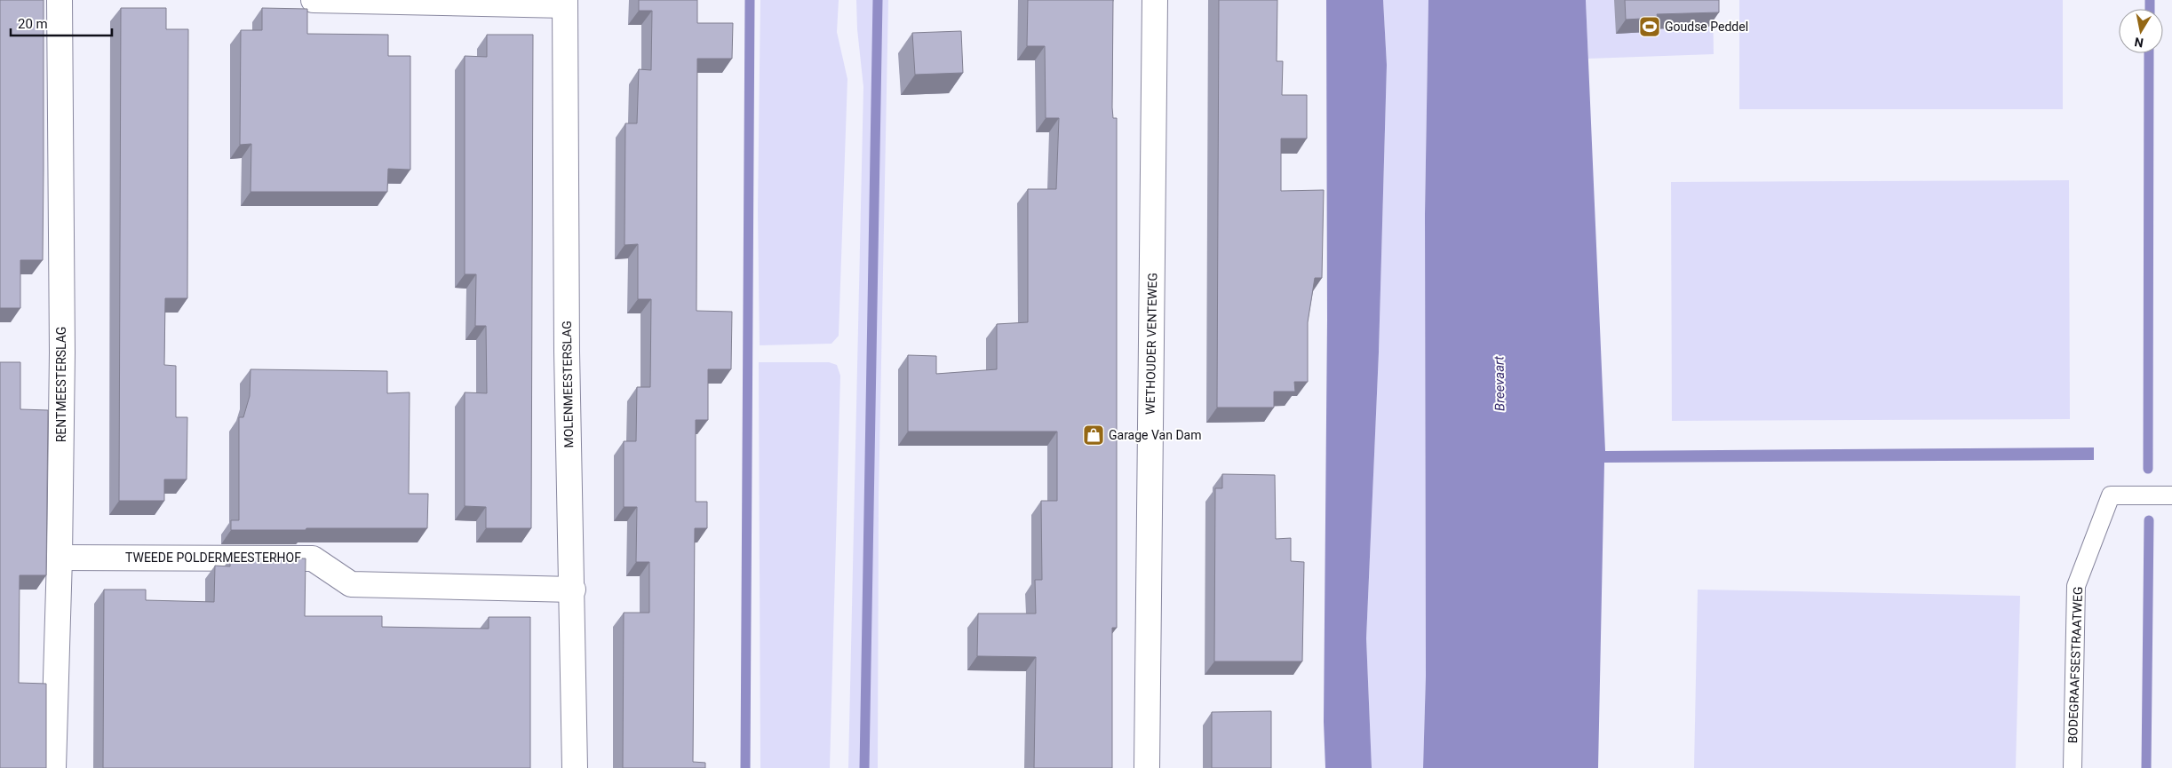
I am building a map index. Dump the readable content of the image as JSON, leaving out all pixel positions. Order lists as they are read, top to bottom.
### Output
{
  "streets": {
    "street": [
      "WETHOUDER VENTEWEG",
      "RENTMEESTERSLAG",
      "MOLENMEESTERSLAG",
      "TWEEDE POLDERMEESTERHOF"
    ],
    "lane": ["BODEGRAAFSESTRAATWEG"]
  },
  "crossings": [
    ["RENTMEESTERSLAG", "TWEEDE POLDERMEESTERHOF"],
    ["MOLENMEESTERSLAG", "TWEEDE POLDERMEESTERHOF"]
  ],
  "water": ["Breevaart"],
  "places": {
    "sports": ["Goudse Peddel"],
    "shop": ["Garage Van Dam"]
  },
  "scale_bar": "20 m",
  "north": "bottom"
}
